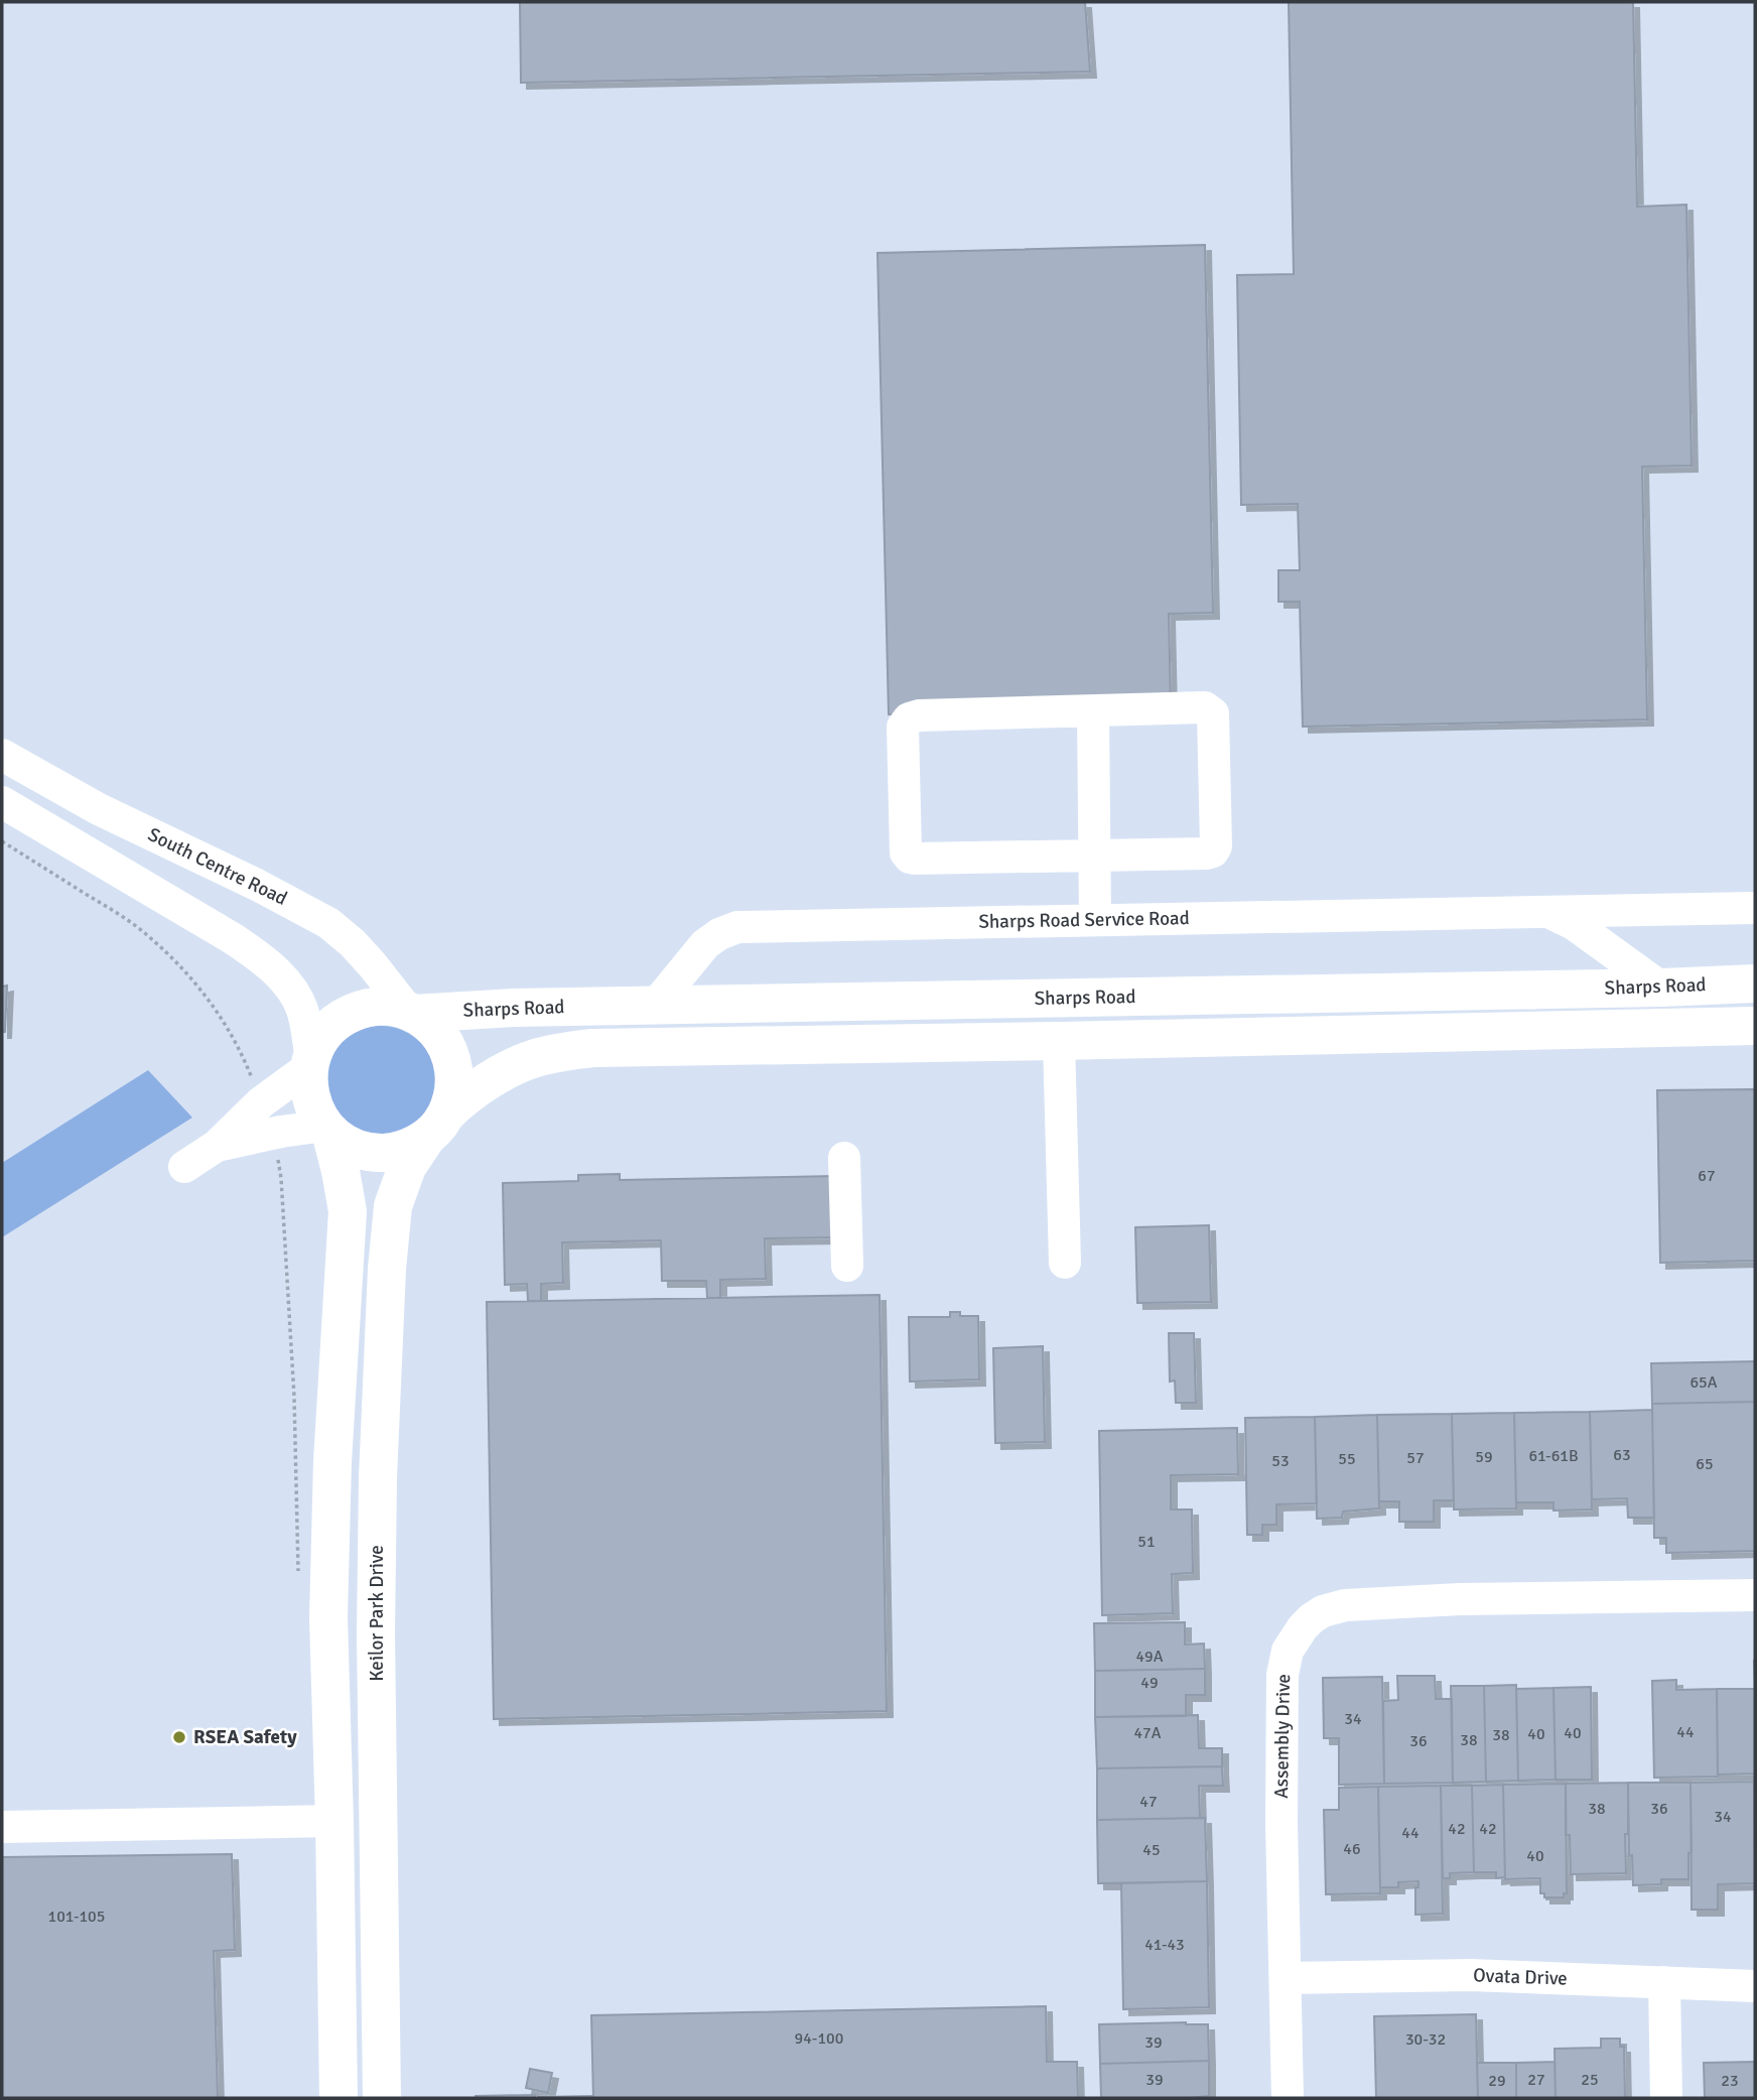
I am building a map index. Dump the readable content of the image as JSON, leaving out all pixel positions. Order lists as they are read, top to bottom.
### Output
{
  "streets": {
    "main road": ["Sharps Road", "Keilor Park Drive"],
    "street": [
      "South Centre Road",
      "Sharps Road Service Road",
      "Assembly Drive",
      "Ovata Drive"
    ]
  },
  "crossings": [
    ["South Centre Road", "Sharps Road"],
    ["South Centre Road", "Keilor Park Drive"],
    ["Sharps Road Service Road", "Sharps Road"],
    ["Sharps Road", "Keilor Park Drive"],
    ["Assembly Drive", "Ovata Drive"]
  ],
  "places": ["RSEA Safety"],
  "house_numbers": [
    "67",
    "65A",
    "63",
    "61-61B",
    "59",
    "57",
    "55",
    "53",
    "65",
    "51",
    "49A",
    "49",
    "34",
    "44",
    "47A",
    "40",
    "40",
    "38",
    "38",
    "36",
    "47",
    "38",
    "36",
    "34",
    "42",
    "42",
    "44",
    "46",
    "45",
    "40",
    "101-105",
    "41-43",
    "94-100",
    "30-32",
    "39",
    "39",
    "27",
    "25",
    "29",
    "23"
  ]
}
